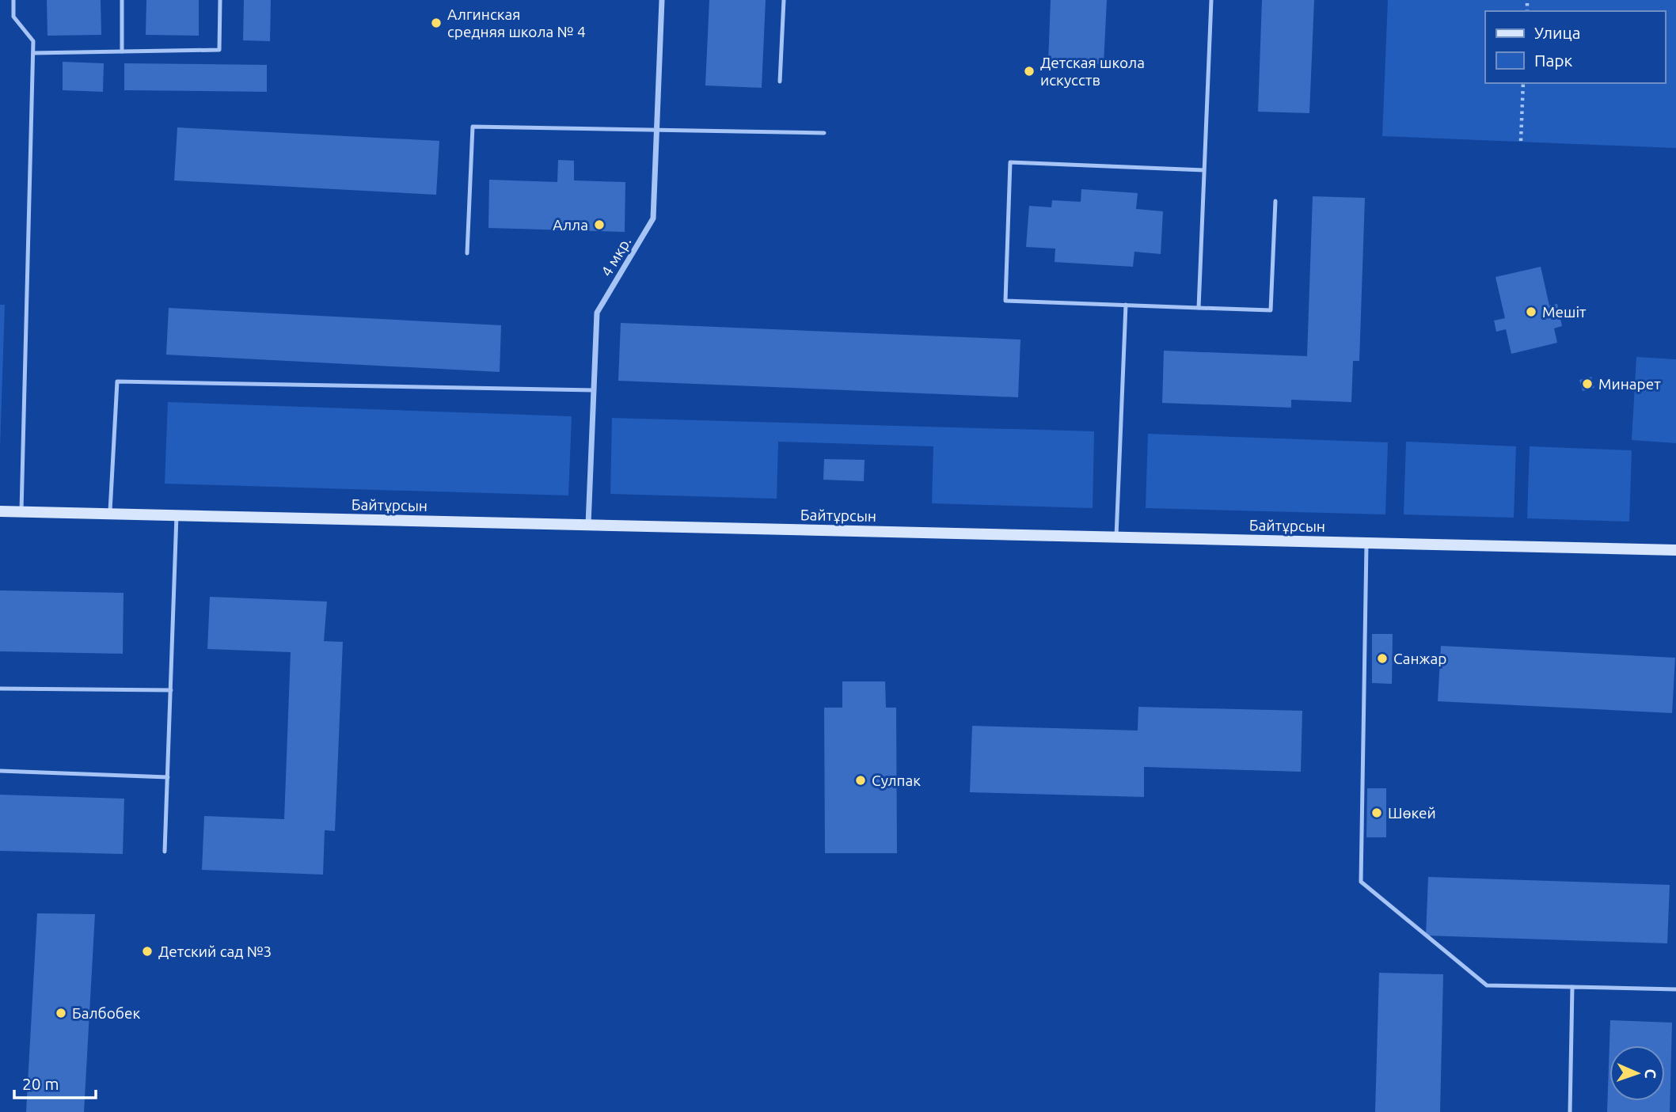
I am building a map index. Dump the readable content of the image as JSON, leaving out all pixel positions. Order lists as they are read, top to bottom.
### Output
{
  "streets": {
    "street": ["4 мкр.", "Байтұрсын"]
  },
  "crossings": [
    ["4 мкр.", "Байтұрсын"]
  ],
  "places": [
    "Алгинская средняя школа № 4",
    "Детская школа искусств",
    "Алла",
    "Мешіт",
    "Минарет",
    "Санжар",
    "Сулпак",
    "Шөкей",
    "Детский сад №3",
    "Балбобек"
  ],
  "legend": ["Улица", "Парк"],
  "scale_bar": "20 m",
  "north": "right"
}
